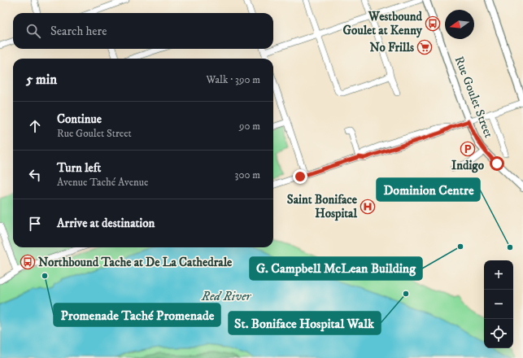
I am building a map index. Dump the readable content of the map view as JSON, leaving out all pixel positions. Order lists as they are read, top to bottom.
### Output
{
  "streets": {
    "main road": ["Rue Goulet Street"]
  },
  "water": ["Red River"],
  "places": {
    "bus stop": ["Westbound Goulet at Kenny", "Northbound Tache at De La Cathedrale"],
    "supermarket": ["No Frills"],
    "parking": ["Indigo"],
    "hospital": ["Saint Boniface Hospital"],
    "other": [
      "G. Campbell McLean Building",
      "Dominion Centre",
      "Promenade Taché Promenade",
      "St. Boniface Hospital Walk"
    ]
  },
  "north": "left",
  "page": {
    "search": "Search here",
    "heading": ["5 min", "Walk · 390 m"],
    "list": [
      ["Continue", "Rue Goulet Street", "90 m"],
      ["Turn left", "Avenue Taché Avenue", "300 m"],
      "Arrive at destination"
    ],
    "map_buttons": ["+", "−"]
  }
}
